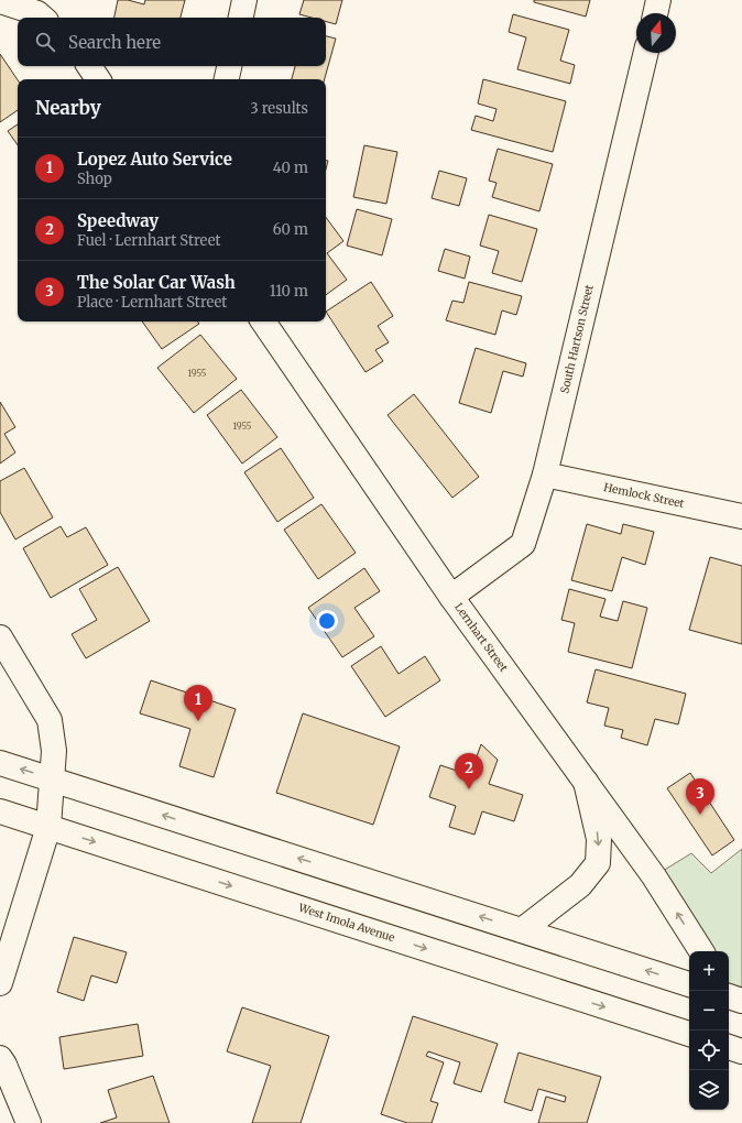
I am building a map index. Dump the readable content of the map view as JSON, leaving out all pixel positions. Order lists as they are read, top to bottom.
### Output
{
  "streets": {
    "street": [
      "South Hartson Street",
      "Hemlock Street",
      "Lernhart Street",
      "West Imola Avenue"
    ]
  },
  "crossings": [
    ["South Hartson Street", "Hemlock Street"],
    ["South Hartson Street", "Lernhart Street"]
  ],
  "house_numbers": ["1955", "1955"],
  "north": "top",
  "page": {
    "search": "Search here",
    "heading": ["Nearby", "3 results"],
    "list": [
      {
        "mark": "1",
        "name": "Lopez Auto Service",
        "note": "Shop",
        "value": "40 m"
      },
      {
        "mark": "2",
        "name": "Speedway",
        "note": "Fuel · Lernhart Street",
        "value": "60 m"
      },
      {
        "mark": "3",
        "name": "The Solar Car Wash",
        "note": "Place · Lernhart Street",
        "value": "110 m"
      }
    ],
    "pins": ["1", "2", "3"],
    "map_buttons": ["+", "−"]
  }
}
